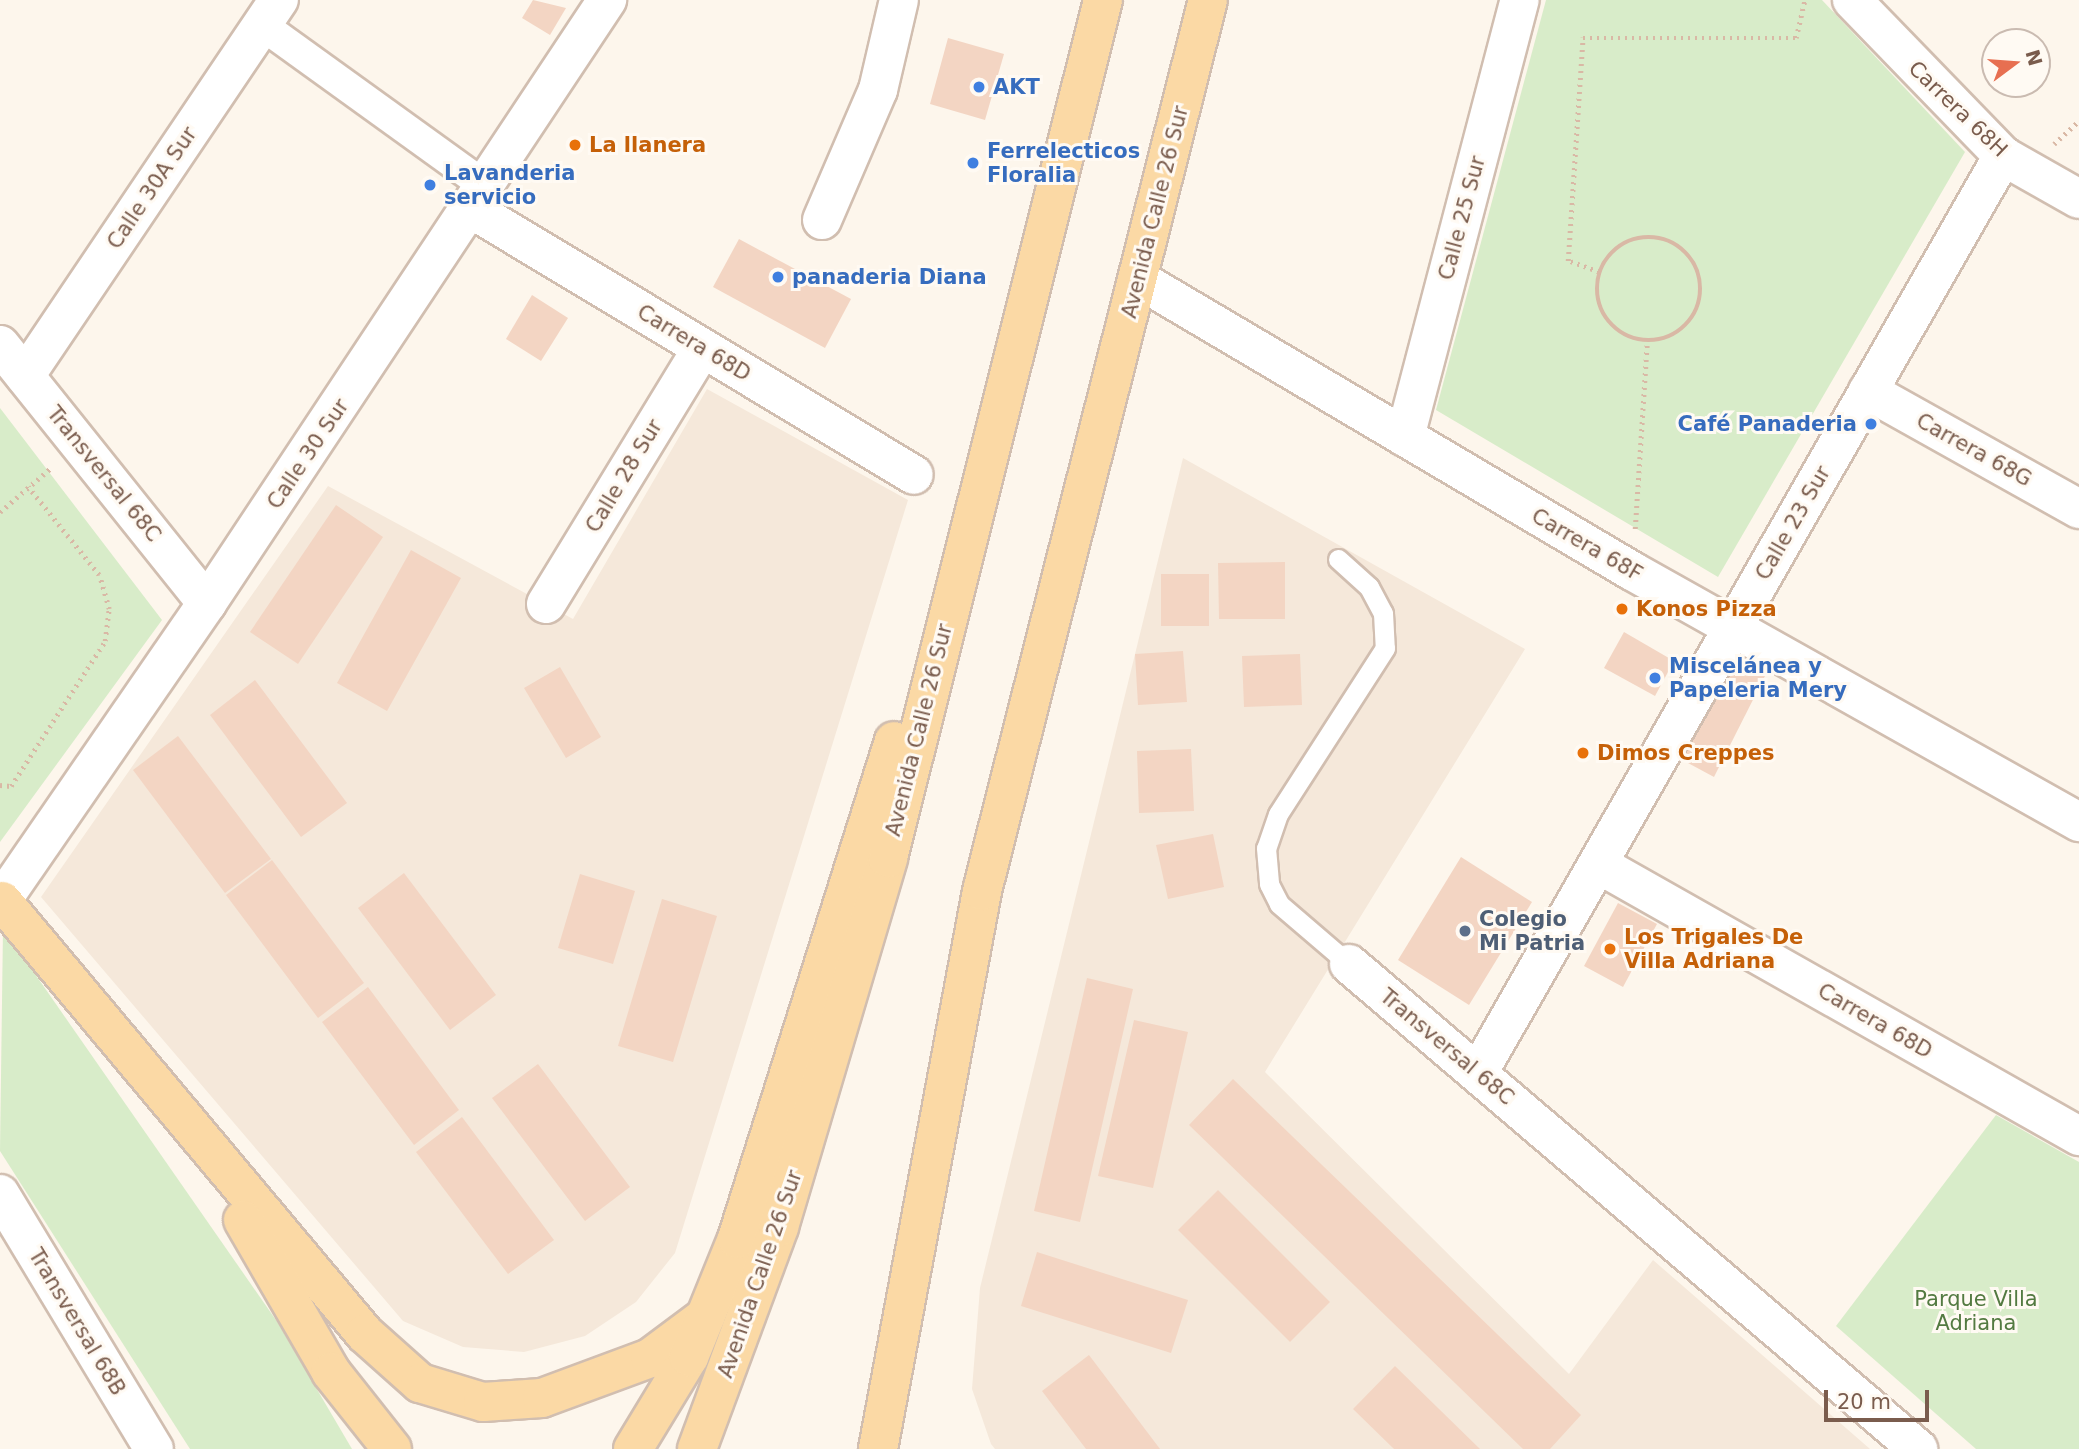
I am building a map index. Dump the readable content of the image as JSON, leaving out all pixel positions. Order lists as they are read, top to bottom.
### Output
{
  "streets": {
    "main road": ["Avenida Calle 26 Sur"],
    "street": [
      "Carrera 68H",
      "Calle 30A Sur",
      "Calle 25 Sur",
      "Carrera 68D",
      "Carrera 68G",
      "Calle 30 Sur",
      "Transversal 68C",
      "Calle 28 Sur",
      "Calle 23 Sur",
      "Carrera 68F",
      "Transversal 68B"
    ]
  },
  "crossings": [
    ["Carrera 68H", "Calle 23 Sur"],
    ["Calle 30A Sur", "Carrera 68D"],
    ["Calle 30A Sur", "Transversal 68C"],
    ["Avenida Calle 26 Sur", "Carrera 68F"],
    ["Calle 25 Sur", "Carrera 68F"],
    ["Carrera 68D", "Calle 30 Sur"],
    ["Carrera 68D", "Calle 28 Sur"],
    ["Carrera 68D", "Calle 23 Sur"],
    ["Carrera 68G", "Calle 23 Sur"],
    ["Calle 30 Sur", "Transversal 68C"],
    ["Transversal 68C", "Calle 23 Sur"],
    ["Calle 23 Sur", "Carrera 68F"]
  ],
  "parks": ["Parque Villa Adriana"],
  "places": [
    "AKT",
    "La llanera",
    "Ferrelecticos Floralia",
    "Lavanderia servicio",
    "panaderia Diana",
    "Café Panaderia",
    "Konos Pizza",
    "Miscelánea y Papeleria Mery",
    "Dimos Creppes",
    "Colegio Mi Patria",
    "Los Trigales De Villa Adriana"
  ],
  "scale_bar": "20 m",
  "north": "right"
}
